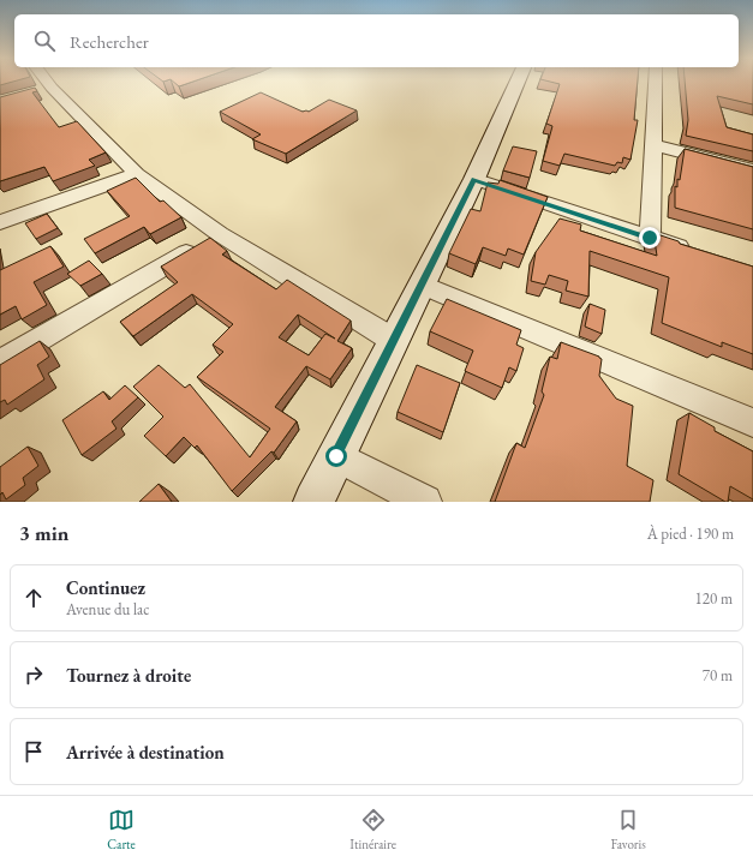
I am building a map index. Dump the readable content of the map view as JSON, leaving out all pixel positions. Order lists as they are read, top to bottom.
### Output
{
  "page": {
    "search": "Rechercher",
    "heading": ["3 min", "À pied · 190 m"],
    "list": [
      ["Continuez", "Avenue du lac", "120 m"],
      ["Tournez à droite", "70 m"],
      "Arrivée à destination"
    ],
    "nav": ["Carte", "Itinéraire", "Favoris"]
  }
}
